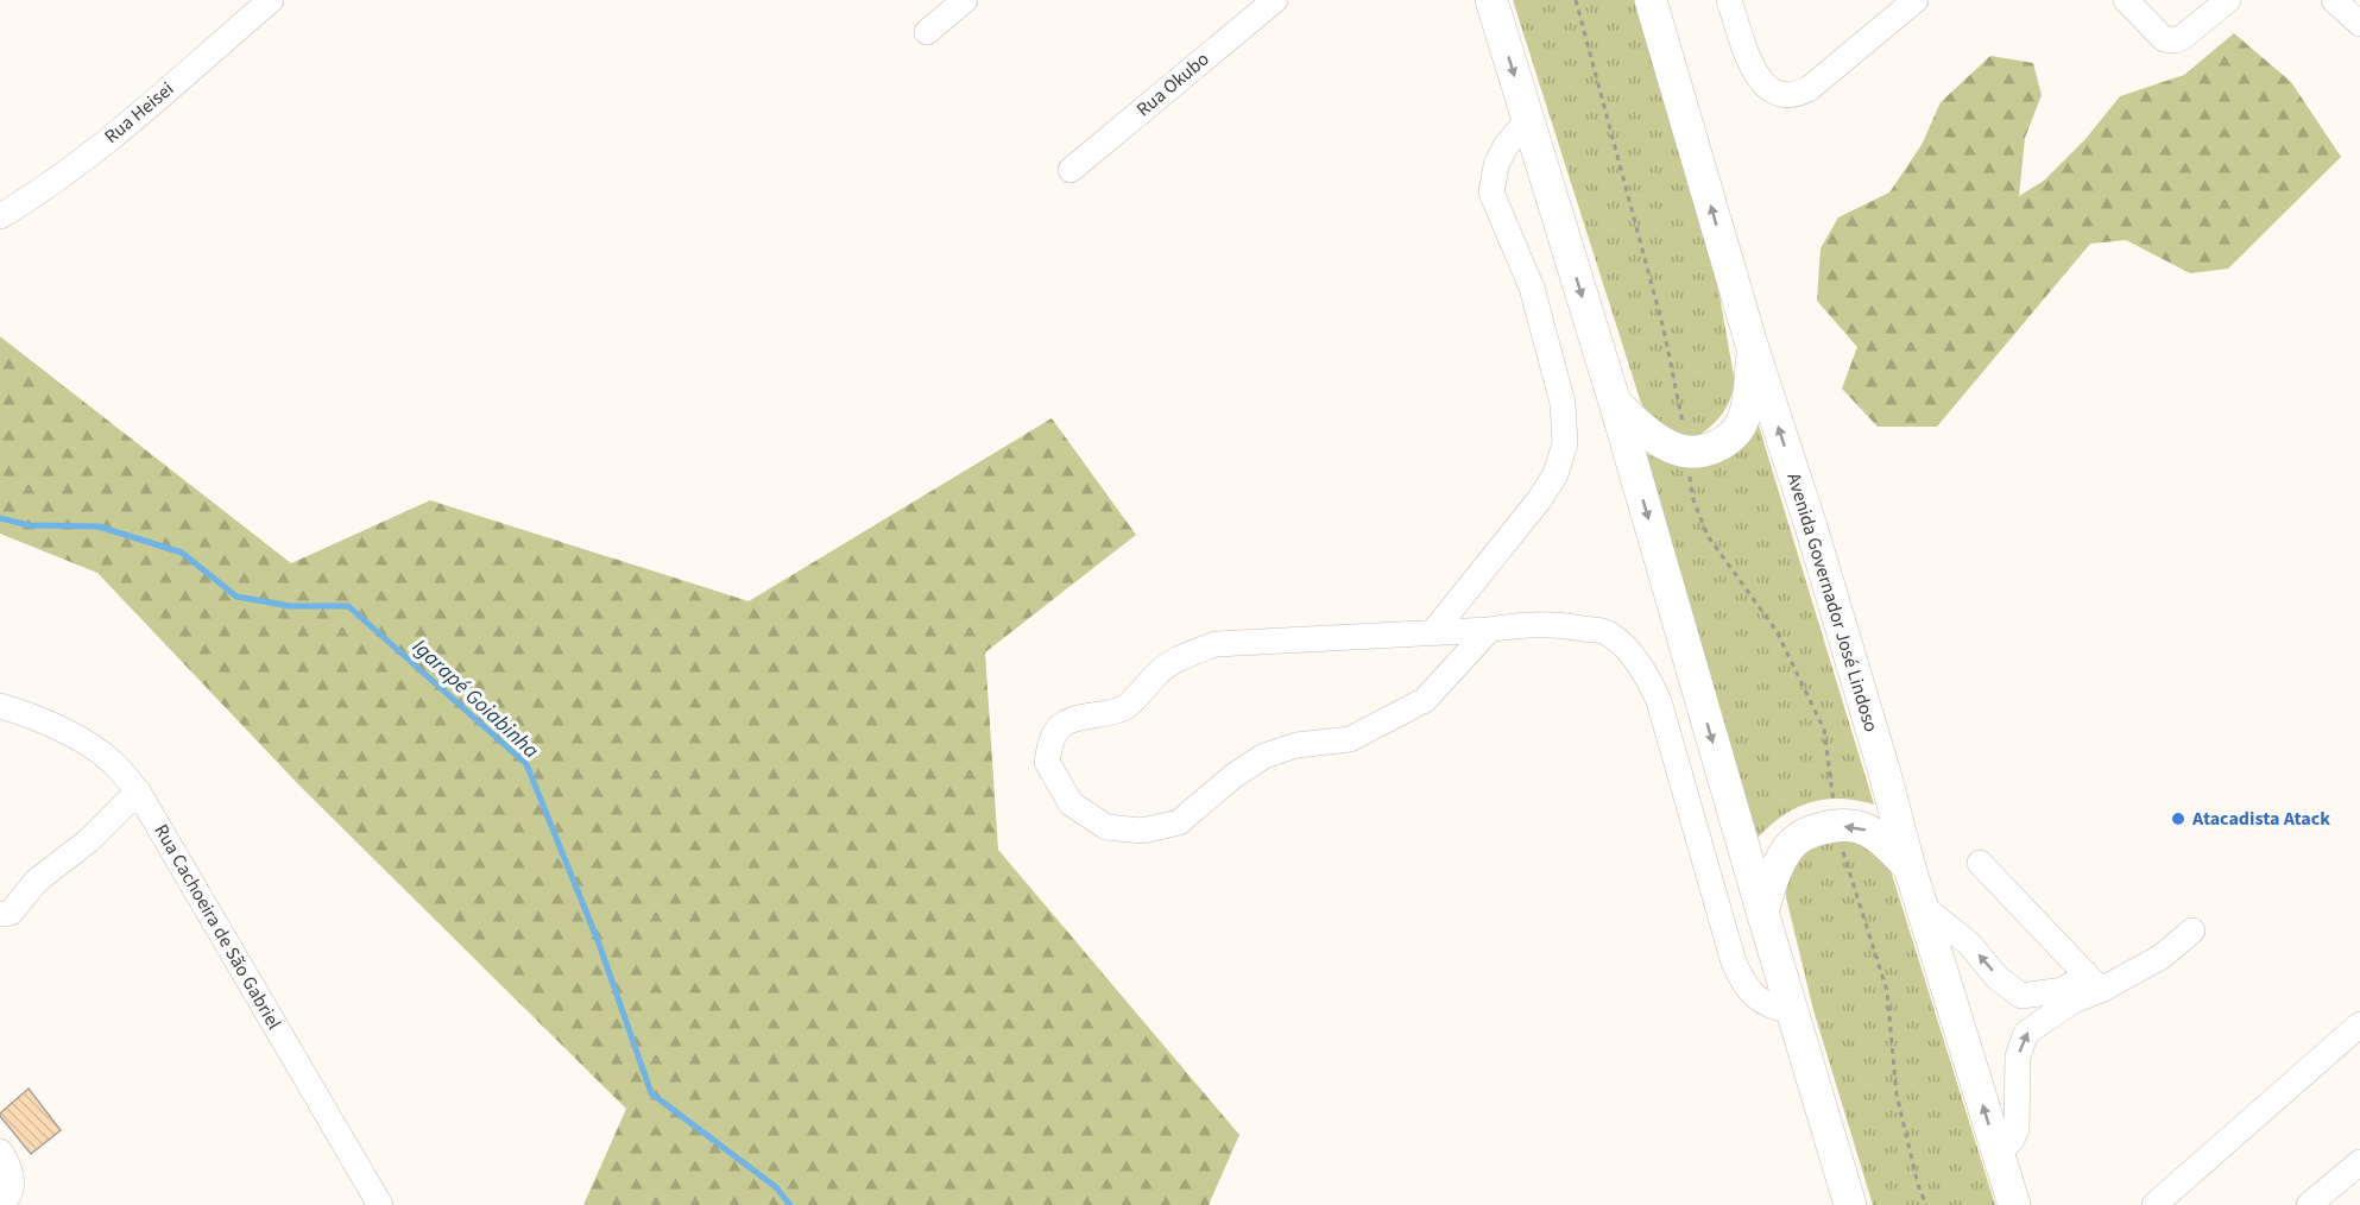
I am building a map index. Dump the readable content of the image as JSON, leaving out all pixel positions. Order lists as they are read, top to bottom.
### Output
{
  "streets": {
    "main road": ["Avenida Governador José Lindoso"],
    "street": ["Rua Okubo", "Rua Heisei", "Rua Cachoeira de São Gabriel"]
  },
  "water": ["Igarapé Goiabinha"],
  "places": ["Atacadista Atack"]
}
